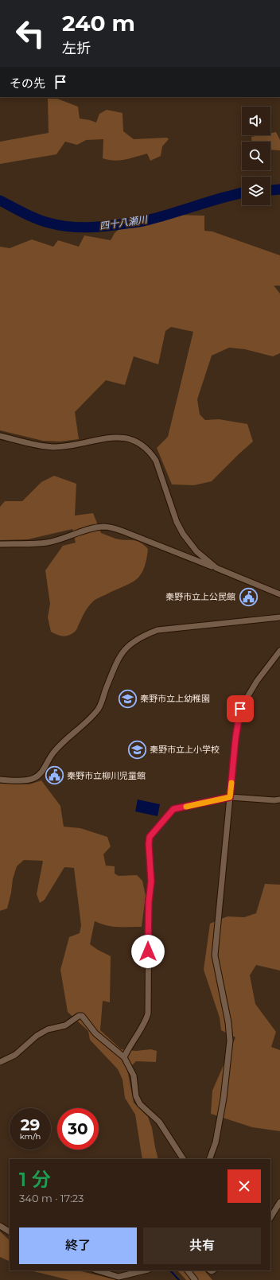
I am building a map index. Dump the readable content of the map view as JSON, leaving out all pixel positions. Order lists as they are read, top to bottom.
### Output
{
  "water": ["四十八瀬川"],
  "places": {
    "public building": ["秦野市立上公民館", "秦野市立柳川児童館"],
    "school or university": ["秦野市立上幼稚園", "秦野市立上小学校"]
  },
  "page": {
    "turn": ["240 m", "左折"],
    "then": "その先",
    "speed": "29 km/h",
    "limit": "30",
    "heading": ["1 分", "340 m · 17:23"],
    "buttons": ["終了", "共有"]
  }
}
